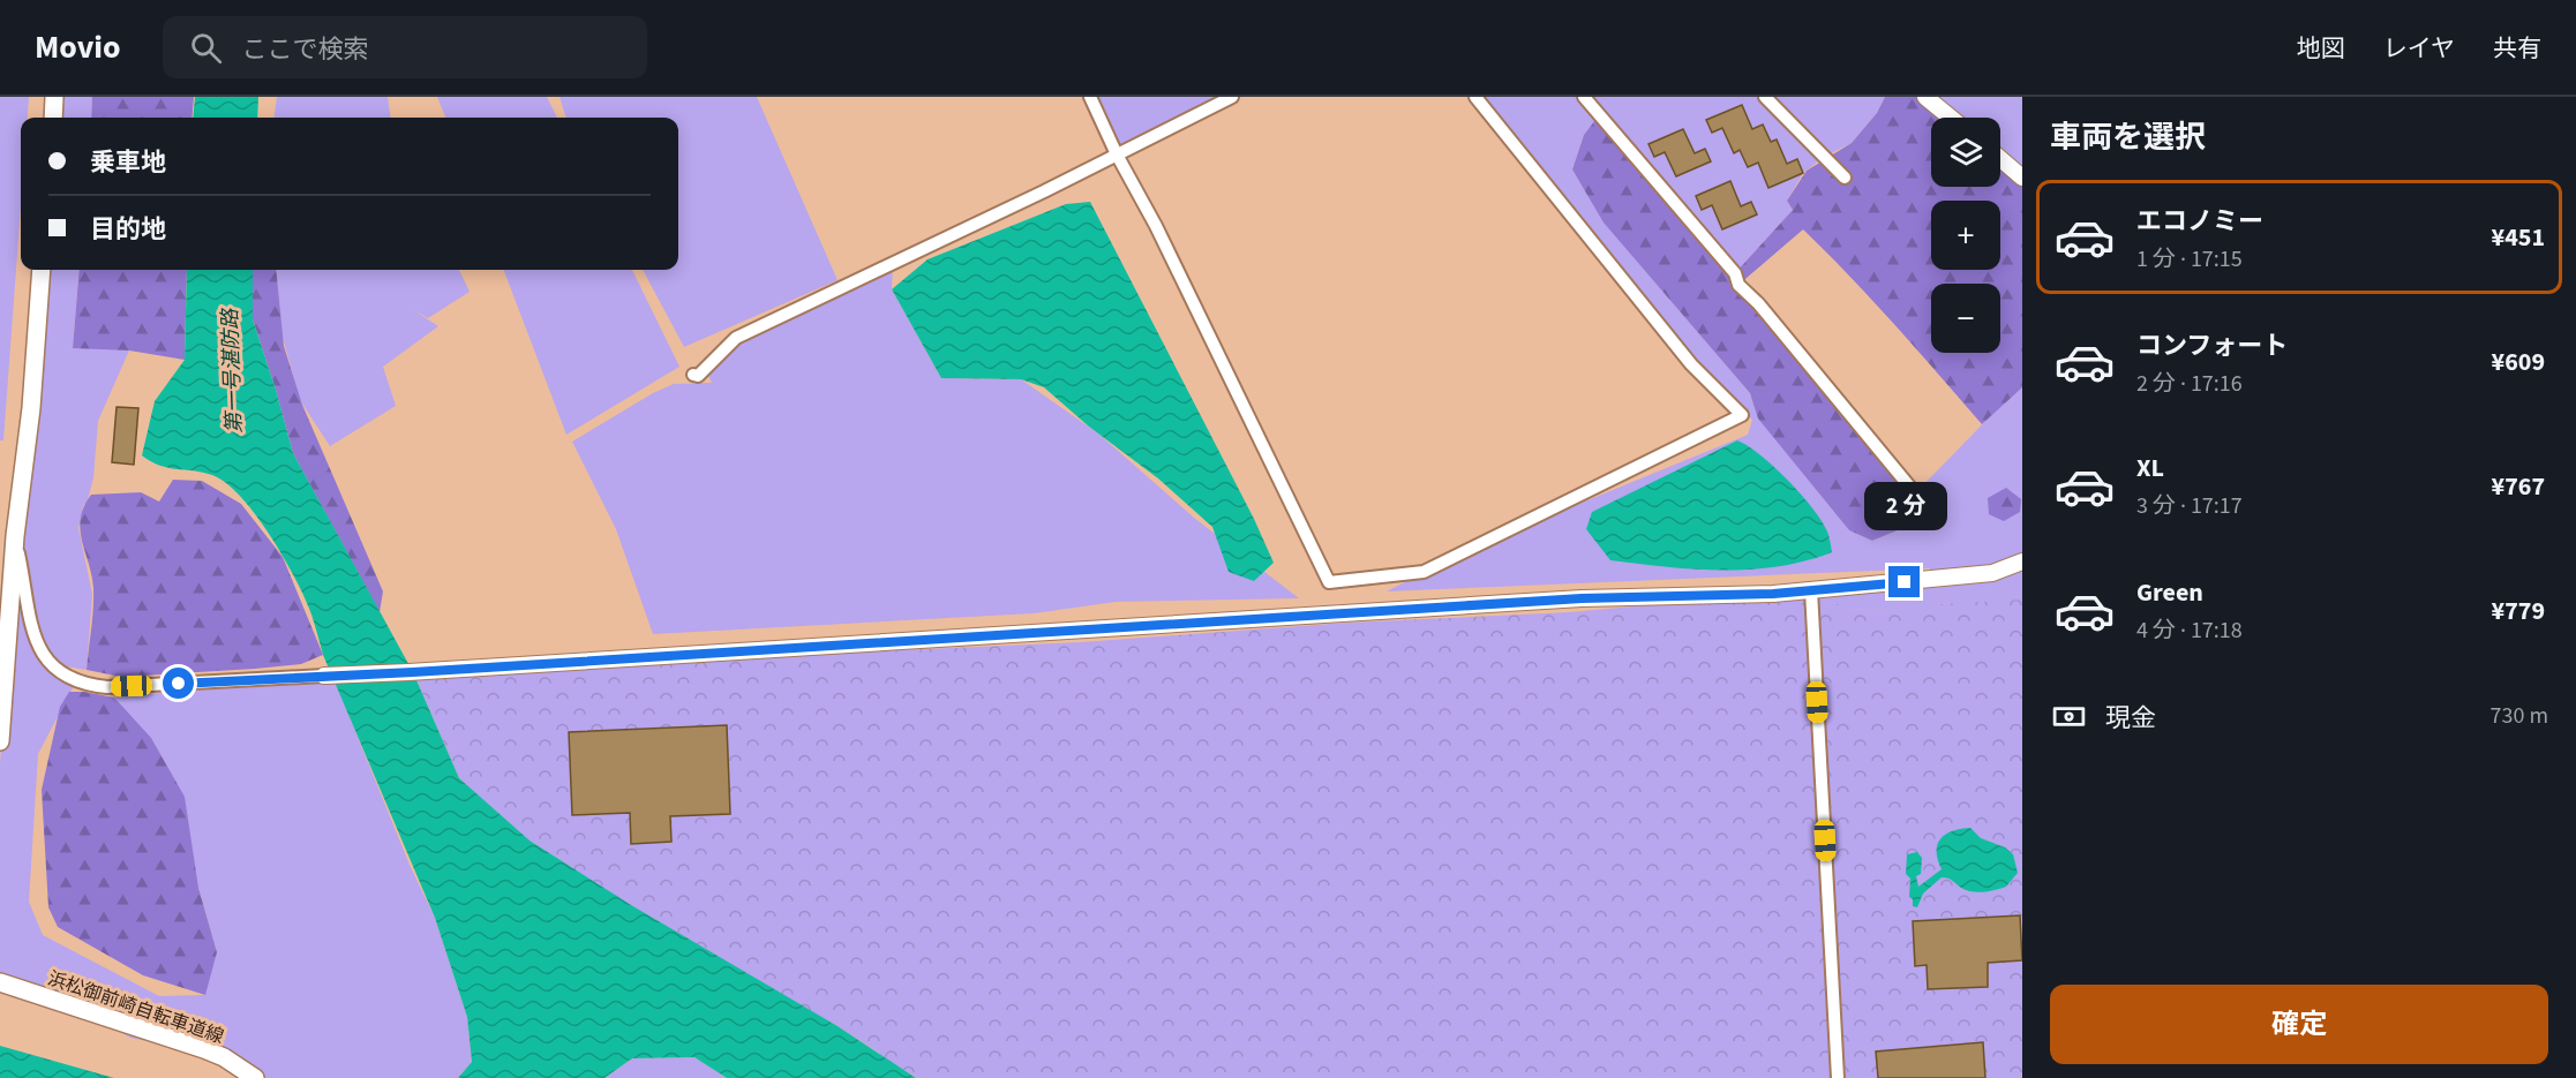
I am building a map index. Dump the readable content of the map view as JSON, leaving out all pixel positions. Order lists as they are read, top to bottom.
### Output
{
  "streets": {
    "main road": ["浜松御前崎自転車道線"]
  },
  "water": ["第一号湛防路"],
  "page": {
    "header": "Movio",
    "search": "ここで検索",
    "nav": ["地図", "レイヤ", "共有"],
    "heading": "車両を選択",
    "map_buttons": ["+", "−"],
    "banner": ["乗車地", "目的地"],
    "list": [
      {
        "name": "エコノミー",
        "note": "1 分 · 17:15",
        "value": "¥451"
      },
      {
        "name": "コンフォート",
        "note": "2 分 · 17:16",
        "value": "¥609"
      },
      {
        "name": "XL",
        "note": "3 分 · 17:17",
        "value": "¥767"
      },
      {
        "name": "Green",
        "note": "4 分 · 17:18",
        "value": "¥779"
      }
    ],
    "bubble": "2 分",
    "pay": ["現金", "730 m"],
    "buttons": "確定"
  }
}
